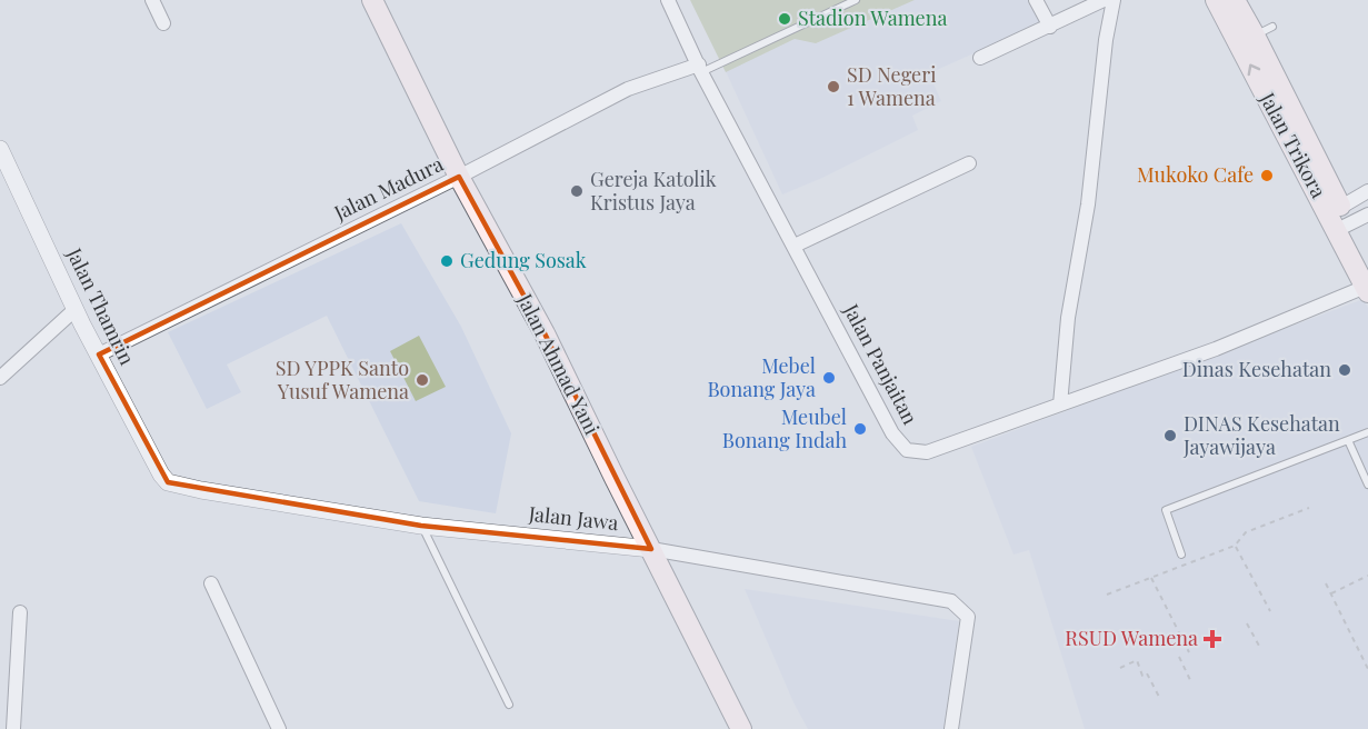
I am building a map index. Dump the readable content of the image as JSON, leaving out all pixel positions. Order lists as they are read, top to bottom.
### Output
{
  "streets": {
    "main road": ["Jalan Trikora", "Jalan Ahmad Yani"],
    "street": [
      "Jalan Madura",
      "Jalan Thamrin",
      "Jalan Panjaitan",
      "Jalan Jawa"
    ]
  },
  "crossings": [
    ["Jalan Trikora", "Jalan Panjaitan"],
    ["Jalan Madura", "Jalan Thamrin"],
    ["Jalan Madura", "Jalan Ahmad Yani"],
    ["Jalan Madura", "Jalan Panjaitan"],
    ["Jalan Thamrin", "Jalan Jawa"],
    ["Jalan Ahmad Yani", "Jalan Jawa"]
  ],
  "places": {
    "other": [
      "Stadion Wamena",
      "SD Negeri 1 Wamena",
      "Mukoko Cafe",
      "Gereja Katolik Kristus Jaya",
      "Gedung Sosak",
      "Dinas Kesehatan",
      "Mebel Bonang Jaya",
      "SD YPPK Santo Yusuf Wamena",
      "Meubel Bonang Indah",
      "DINAS Kesehatan Jayawijaya"
    ],
    "health": ["RSUD Wamena"]
  }
}
